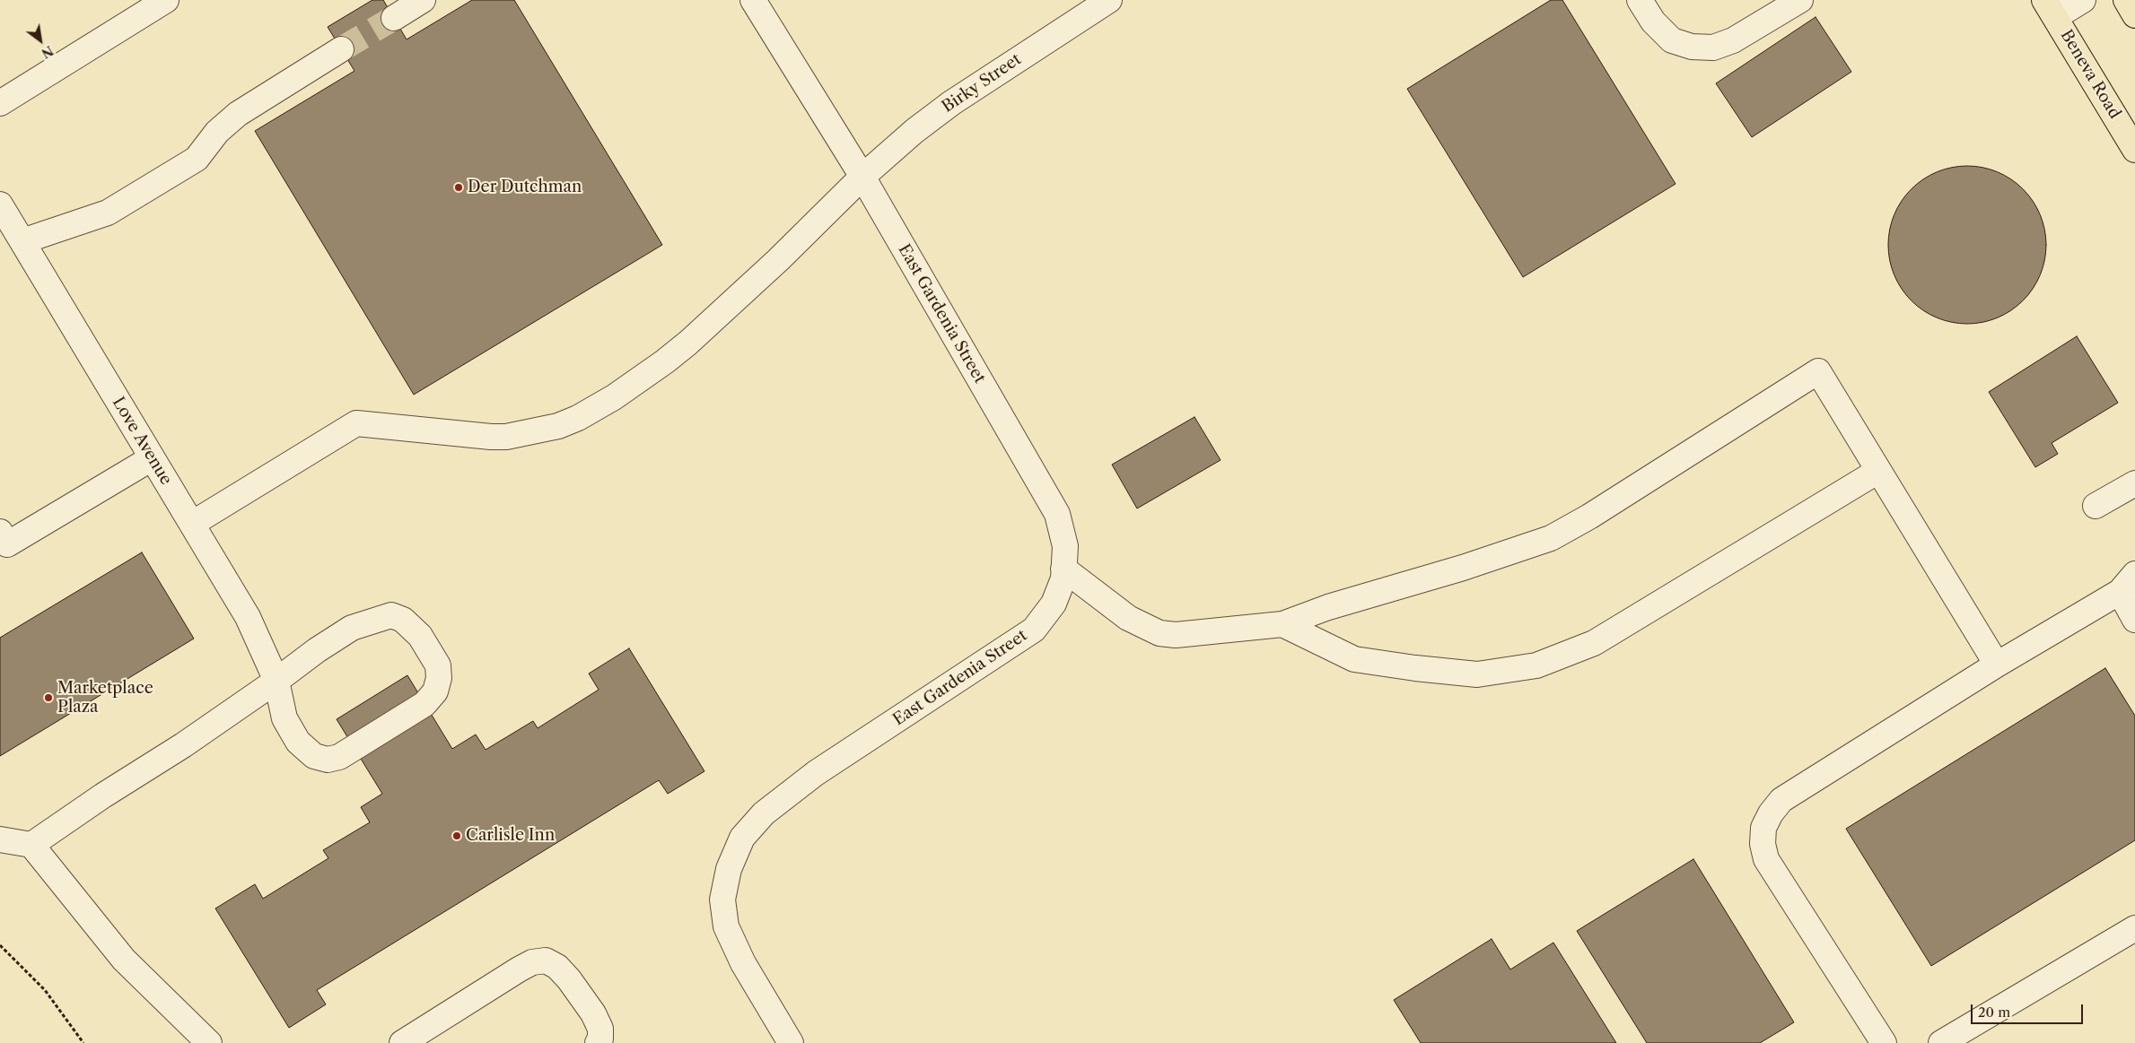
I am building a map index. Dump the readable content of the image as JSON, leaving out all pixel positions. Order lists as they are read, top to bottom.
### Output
{
  "streets": {
    "main road": ["Beneva Road"],
    "street": ["Birky Street", "East Gardenia Street", "Love Avenue"]
  },
  "crossings": [
    ["Birky Street", "East Gardenia Street"],
    ["Birky Street", "Love Avenue"]
  ],
  "places": ["Der Dutchman", "Marketplace Plaza", "Carlisle Inn"],
  "scale_bar": "20 m",
  "north": "bottom right"
}
